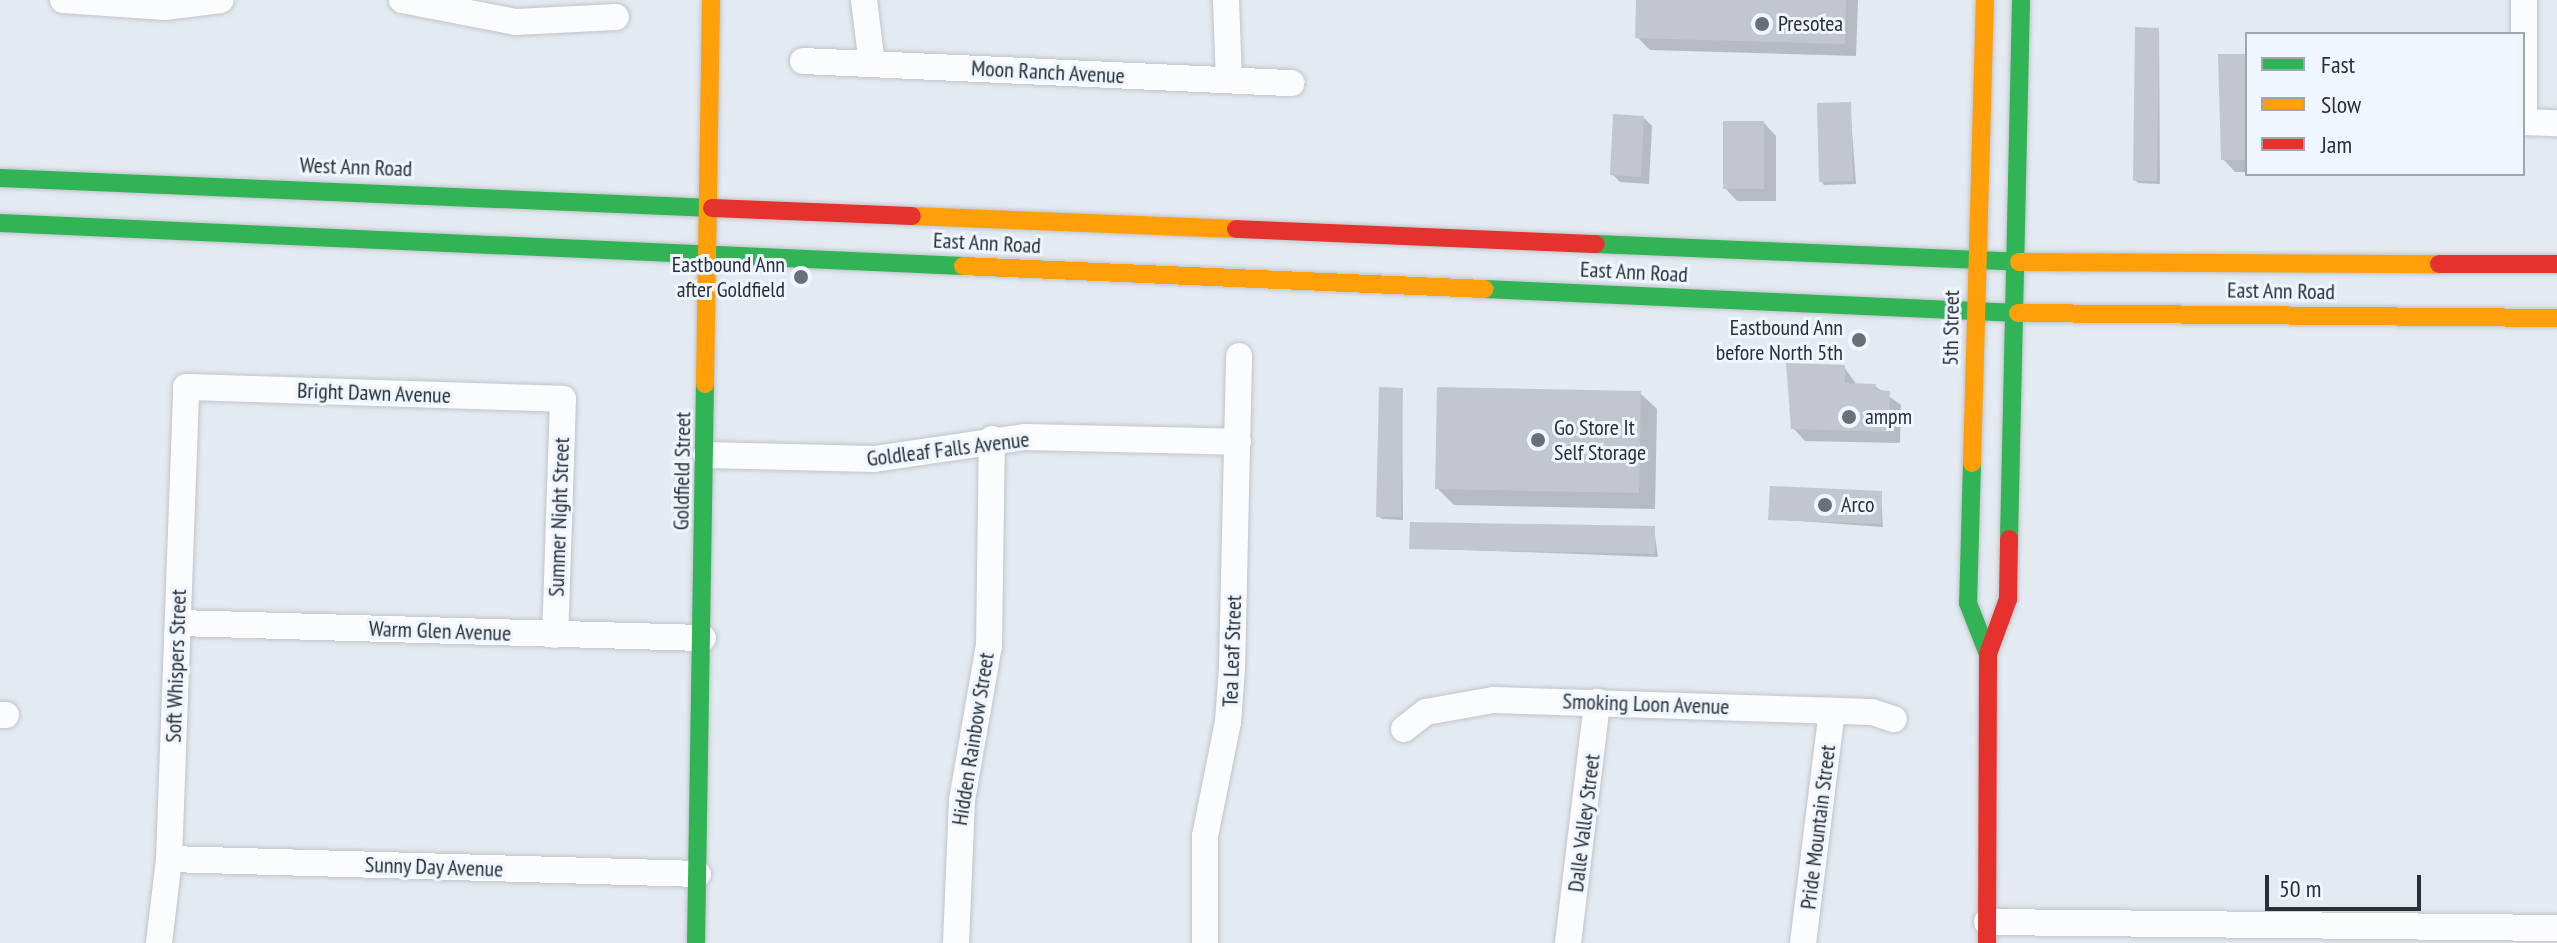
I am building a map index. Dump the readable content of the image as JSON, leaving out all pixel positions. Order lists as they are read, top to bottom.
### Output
{
  "streets": {
    "main road": [
      "West Ann Road",
      "East Ann Road",
      "5th Street",
      "Goldfield Street"
    ],
    "street": [
      "Moon Ranch Avenue",
      "Bright Dawn Avenue",
      "Goldleaf Falls Avenue",
      "Summer Night Street",
      "Warm Glen Avenue",
      "Tea Leaf Street",
      "Soft Whispers Street",
      "Smoking Loon Avenue",
      "Hidden Rainbow Street",
      "Dalle Valley Street",
      "Pride Mountain Street",
      "Sunny Day Avenue"
    ]
  },
  "crossings": [
    ["West Ann Road", "East Ann Road"],
    ["West Ann Road", "Goldfield Street"],
    ["East Ann Road", "5th Street"],
    ["East Ann Road", "Goldfield Street"],
    ["Bright Dawn Avenue", "Summer Night Street"],
    ["Bright Dawn Avenue", "Soft Whispers Street"],
    ["Goldleaf Falls Avenue", "Goldfield Street"],
    ["Goldleaf Falls Avenue", "Tea Leaf Street"],
    ["Goldleaf Falls Avenue", "Hidden Rainbow Street"],
    ["Goldfield Street", "Warm Glen Avenue"],
    ["Goldfield Street", "Sunny Day Avenue"],
    ["Summer Night Street", "Warm Glen Avenue"],
    ["Warm Glen Avenue", "Soft Whispers Street"],
    ["Soft Whispers Street", "Sunny Day Avenue"],
    ["Smoking Loon Avenue", "Dalle Valley Street"],
    ["Smoking Loon Avenue", "Pride Mountain Street"]
  ],
  "places": [
    "Presotea",
    "Eastbound Ann after Goldfield",
    "Eastbound Ann before North 5th",
    "ampm",
    "Go Store It Self Storage",
    "Arco"
  ],
  "legend": ["Fast", "Slow", "Jam"],
  "scale_bar": "50 m"
}
